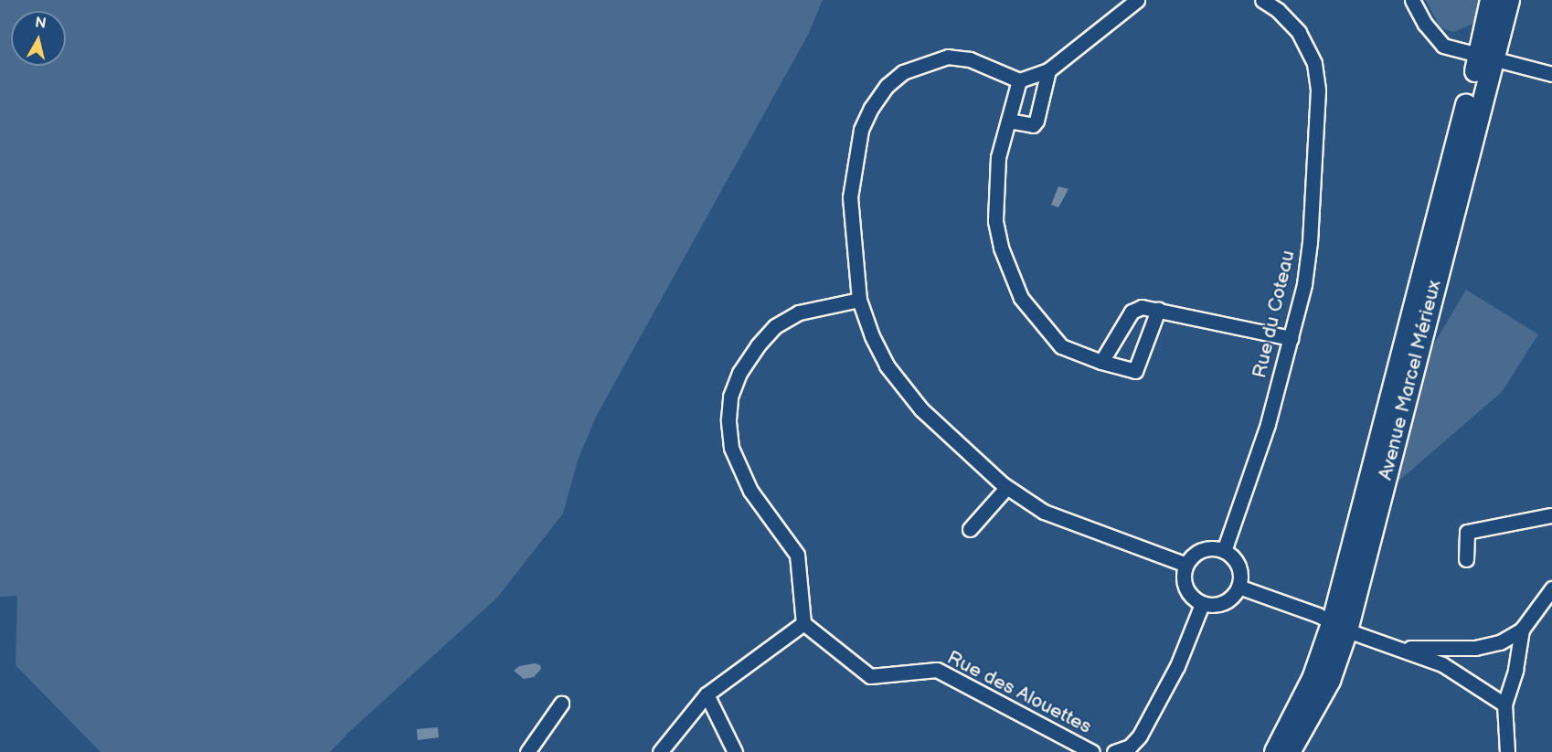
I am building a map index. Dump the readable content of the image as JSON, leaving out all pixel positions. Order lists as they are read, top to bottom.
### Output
{
  "streets": {
    "main road": ["Avenue Marcel Mérieux"],
    "street": ["Rue du Coteau", "Rue des Alouettes"]
  },
  "north": "top"
}
